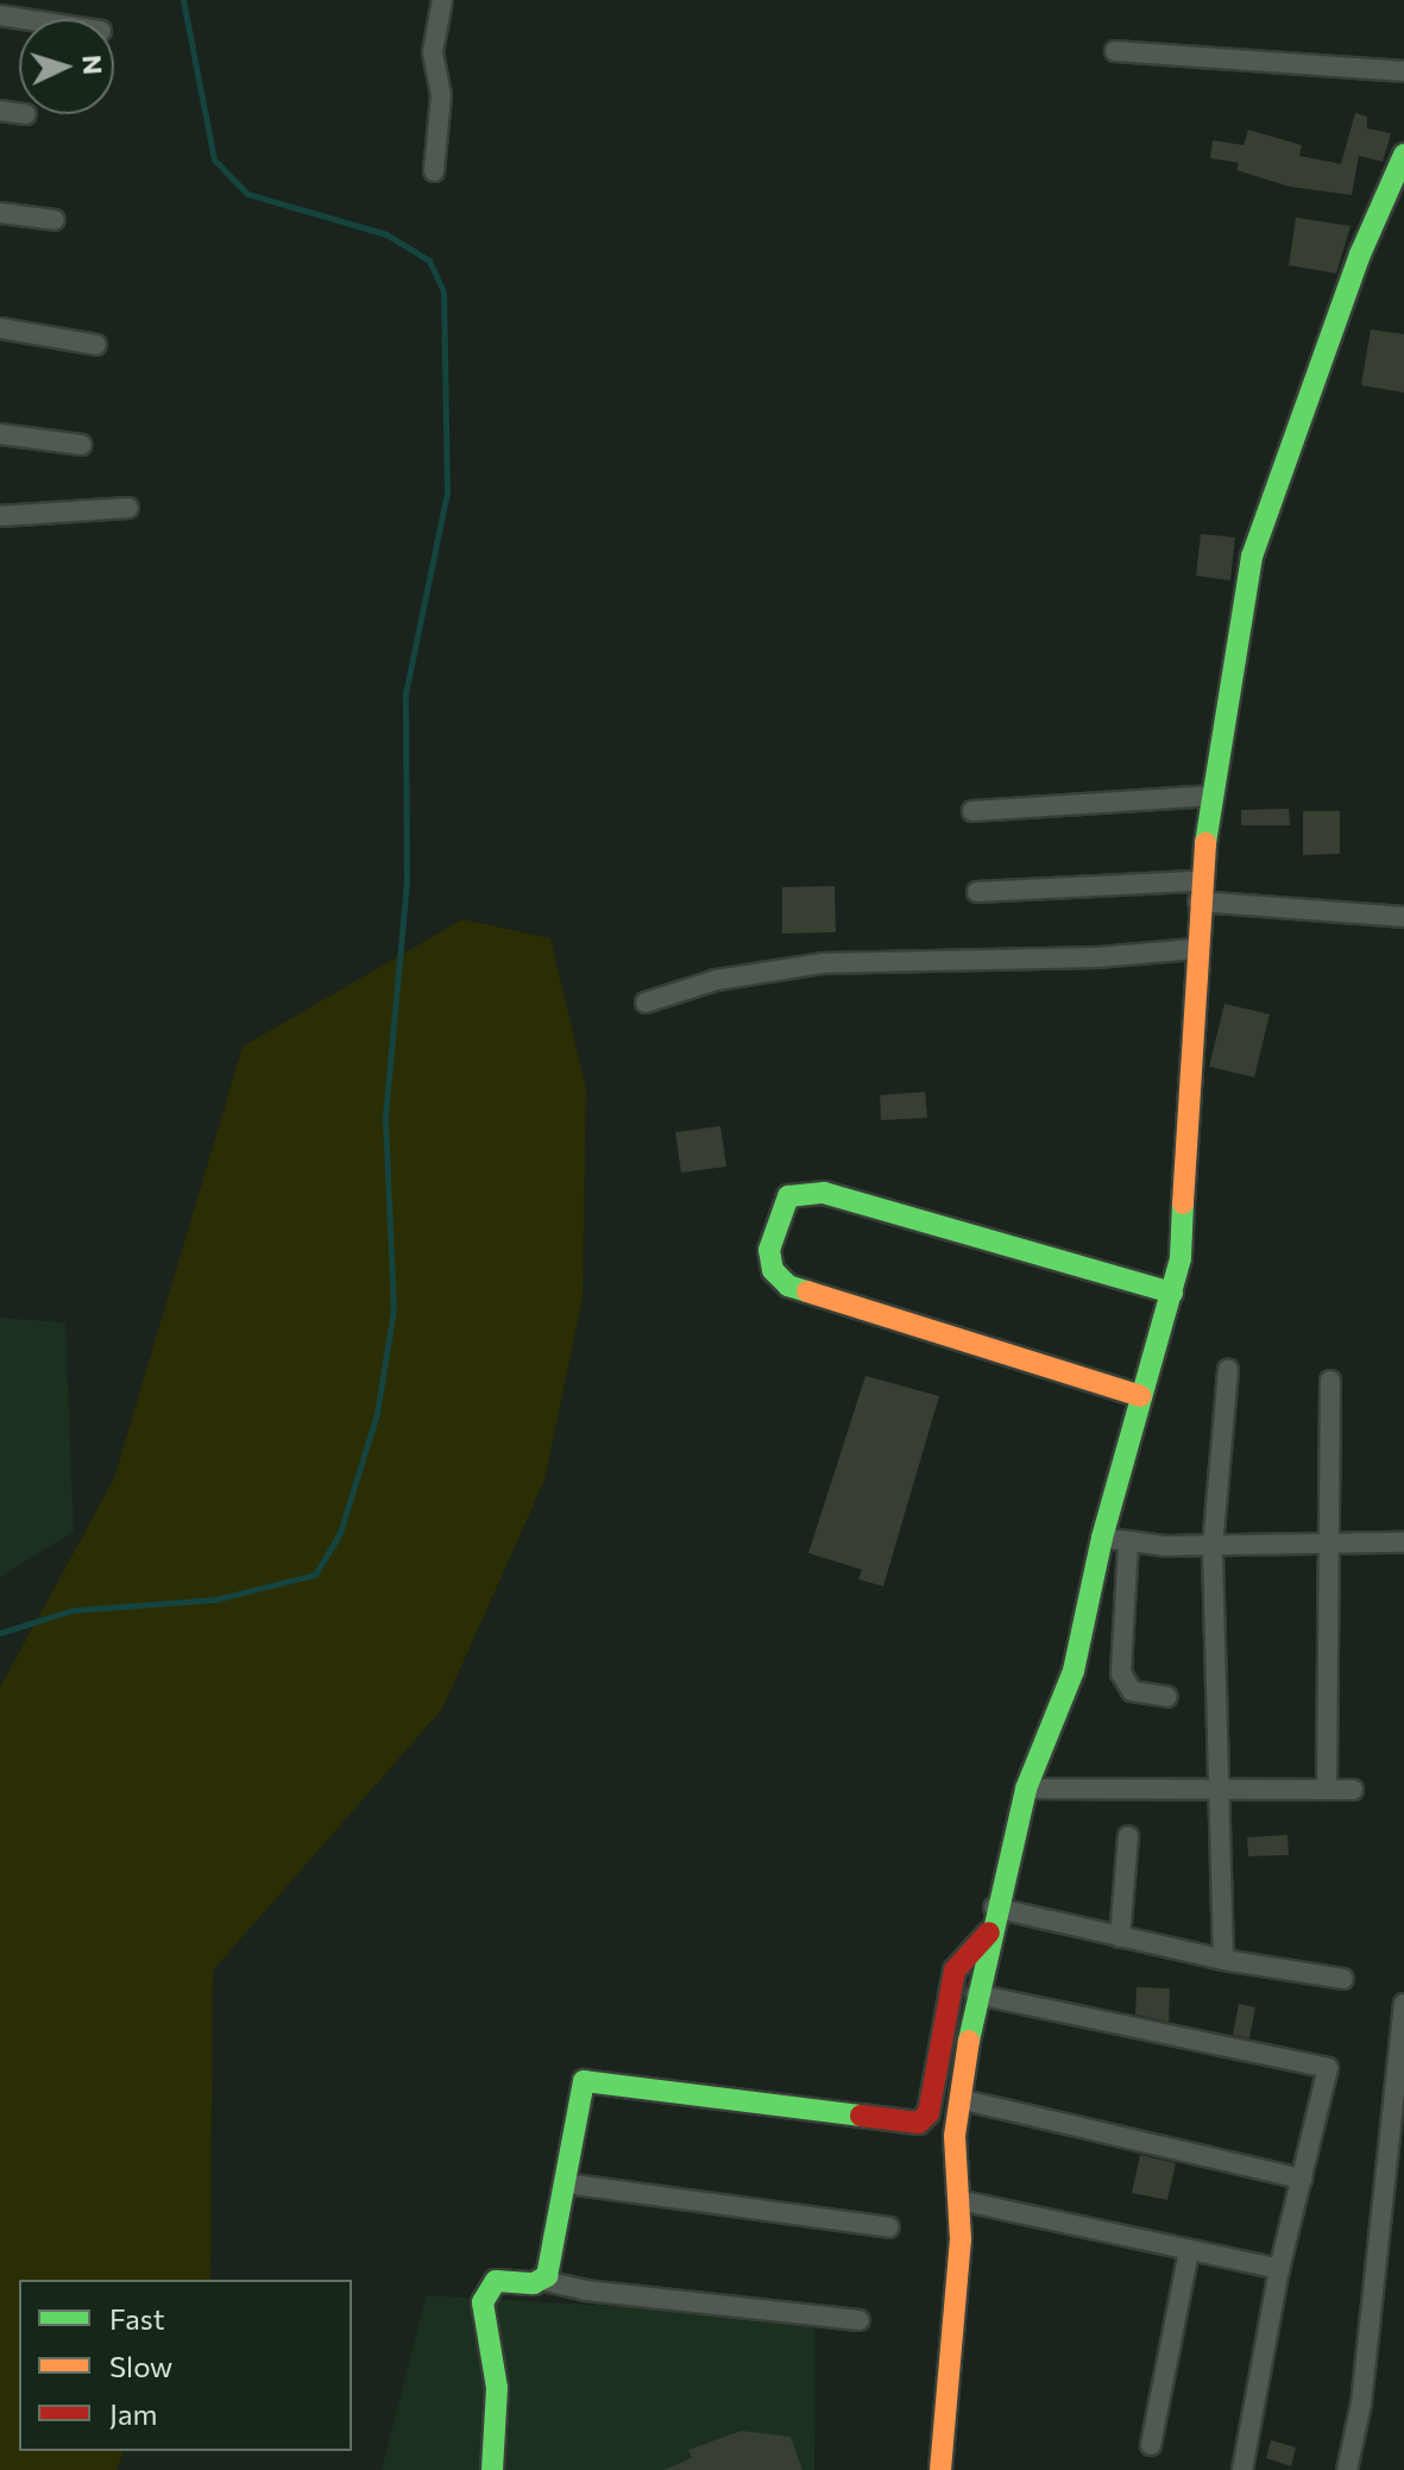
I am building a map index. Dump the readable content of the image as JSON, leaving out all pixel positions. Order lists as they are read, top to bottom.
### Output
{
  "legend": ["Fast", "Slow", "Jam"],
  "north": "right"
}
